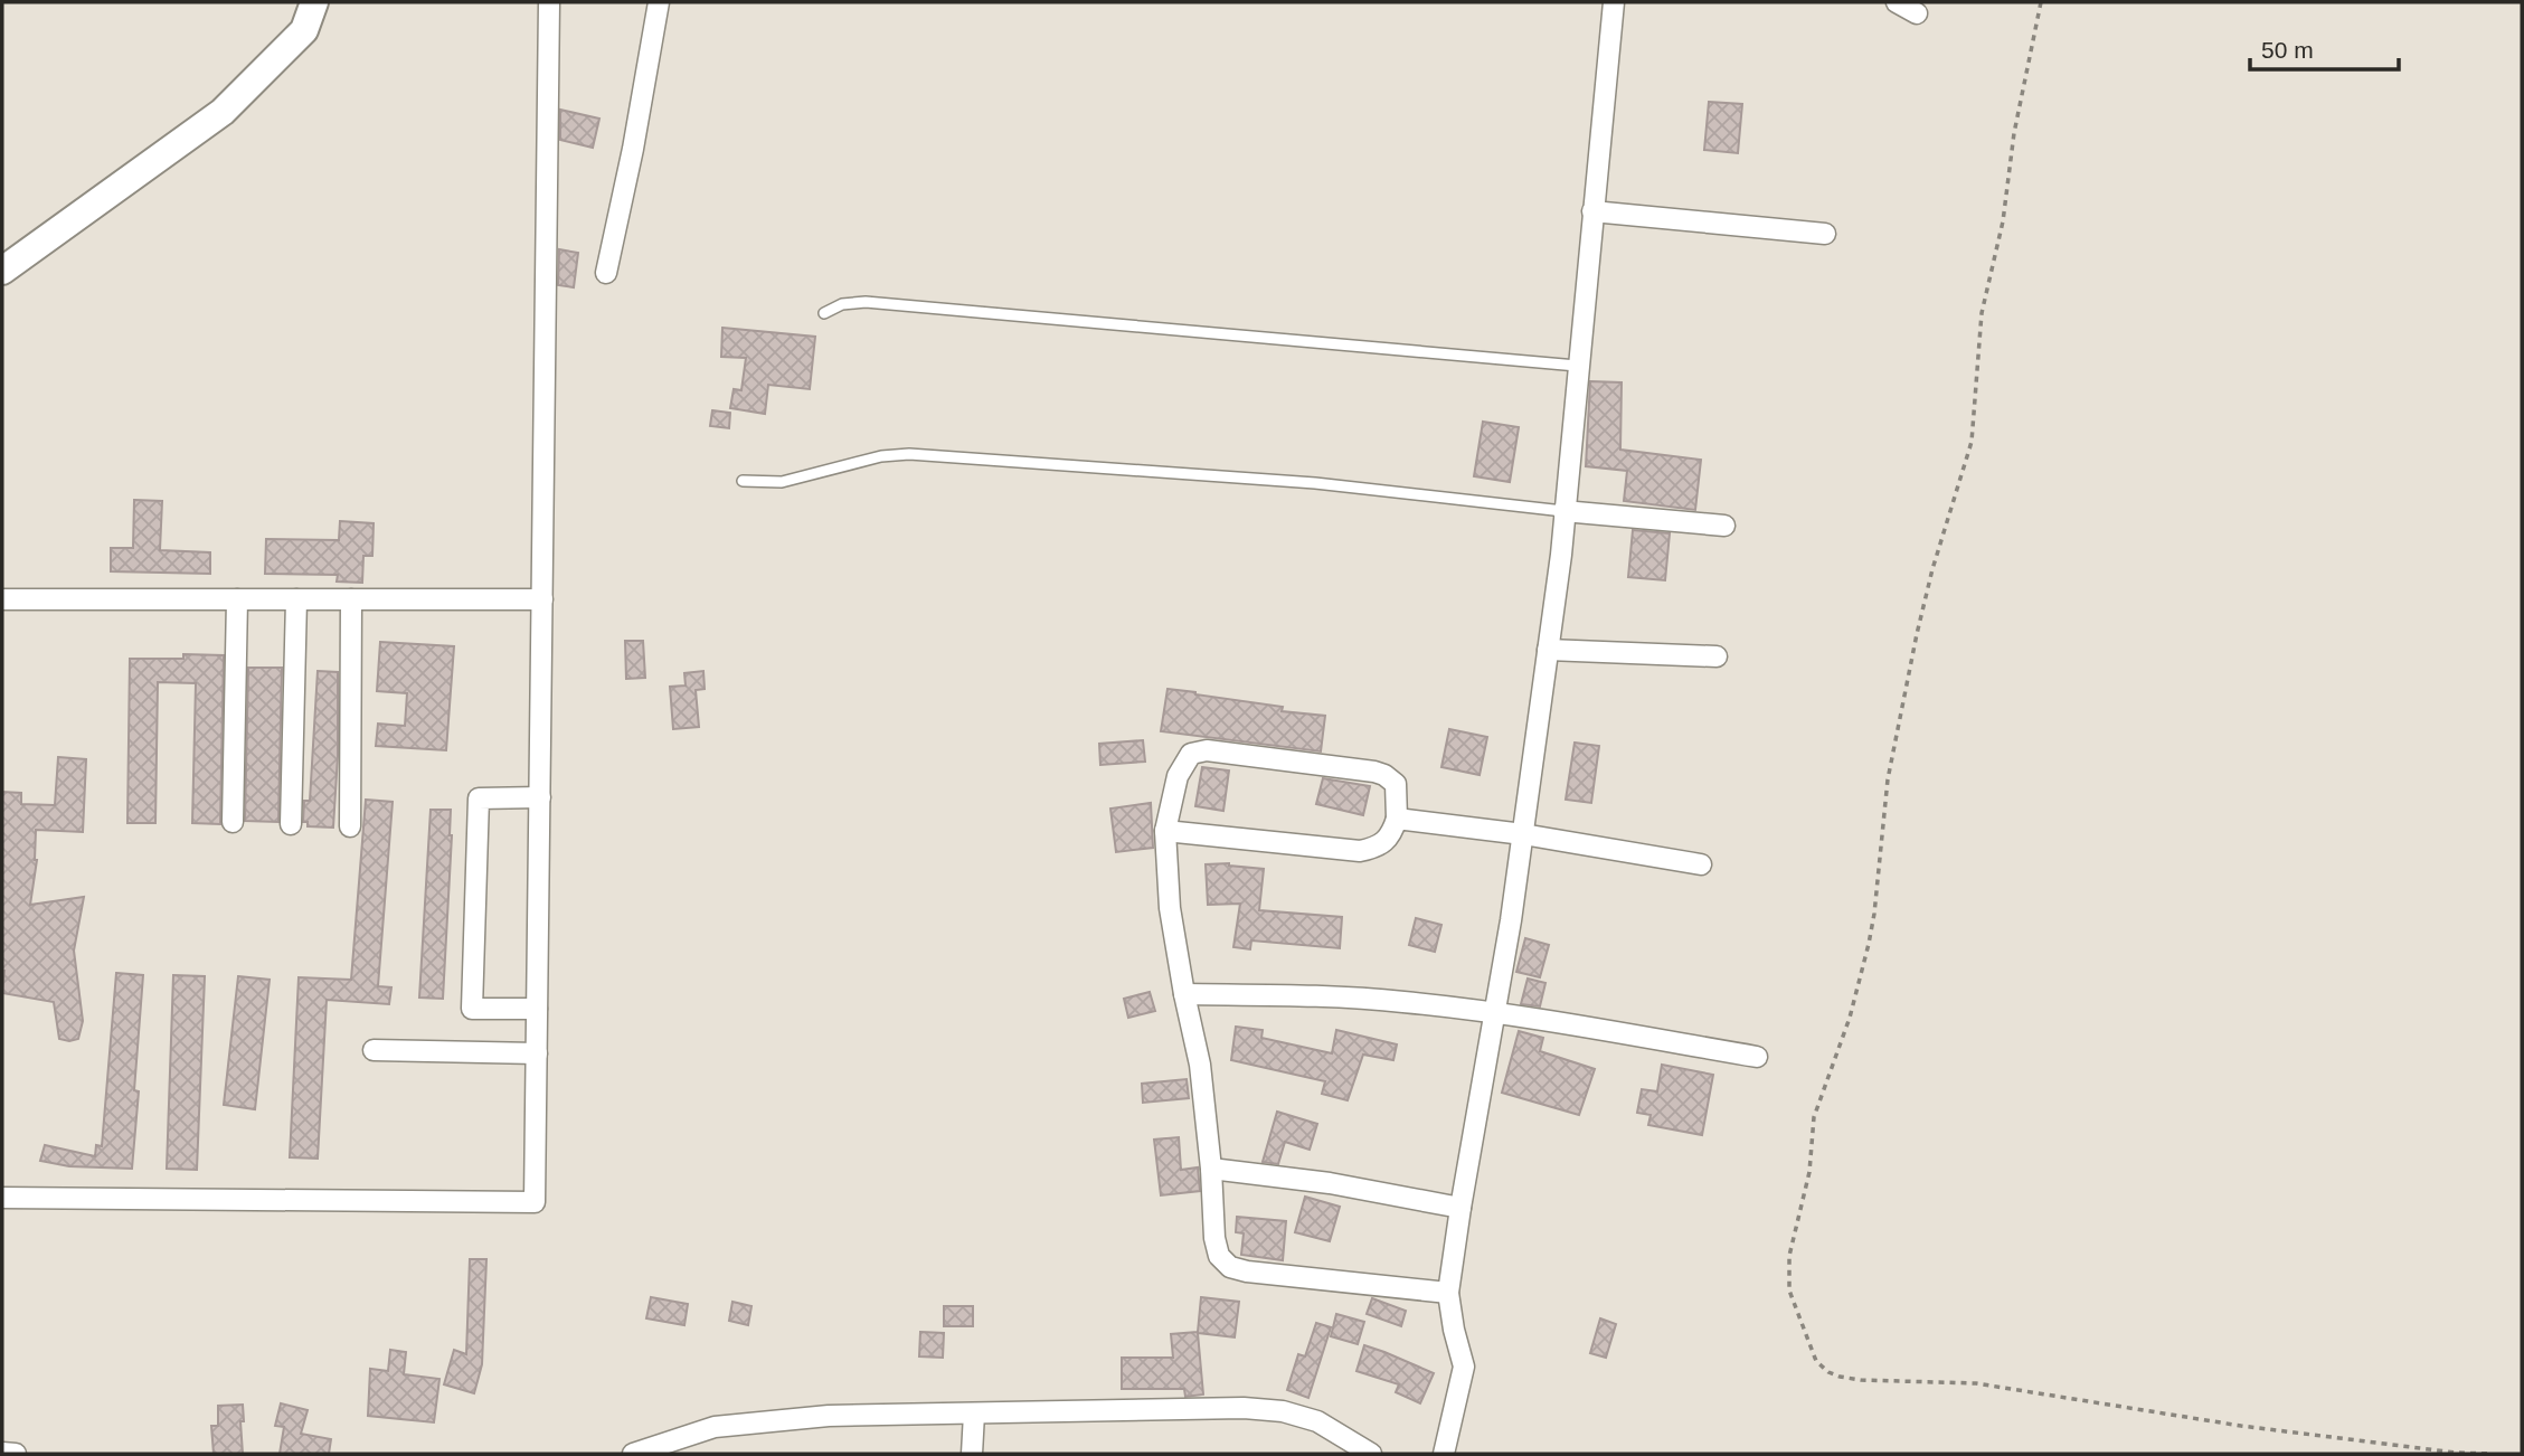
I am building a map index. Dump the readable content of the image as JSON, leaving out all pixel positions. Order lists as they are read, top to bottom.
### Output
{
  "scale_bar": "50 m"
}
